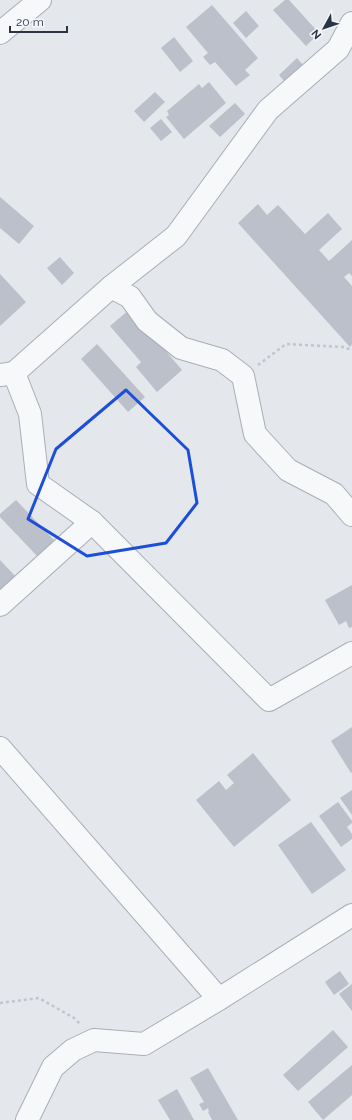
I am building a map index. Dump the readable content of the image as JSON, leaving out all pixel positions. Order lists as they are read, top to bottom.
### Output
{
  "scale_bar": "20 m",
  "north": "bottom left"
}
